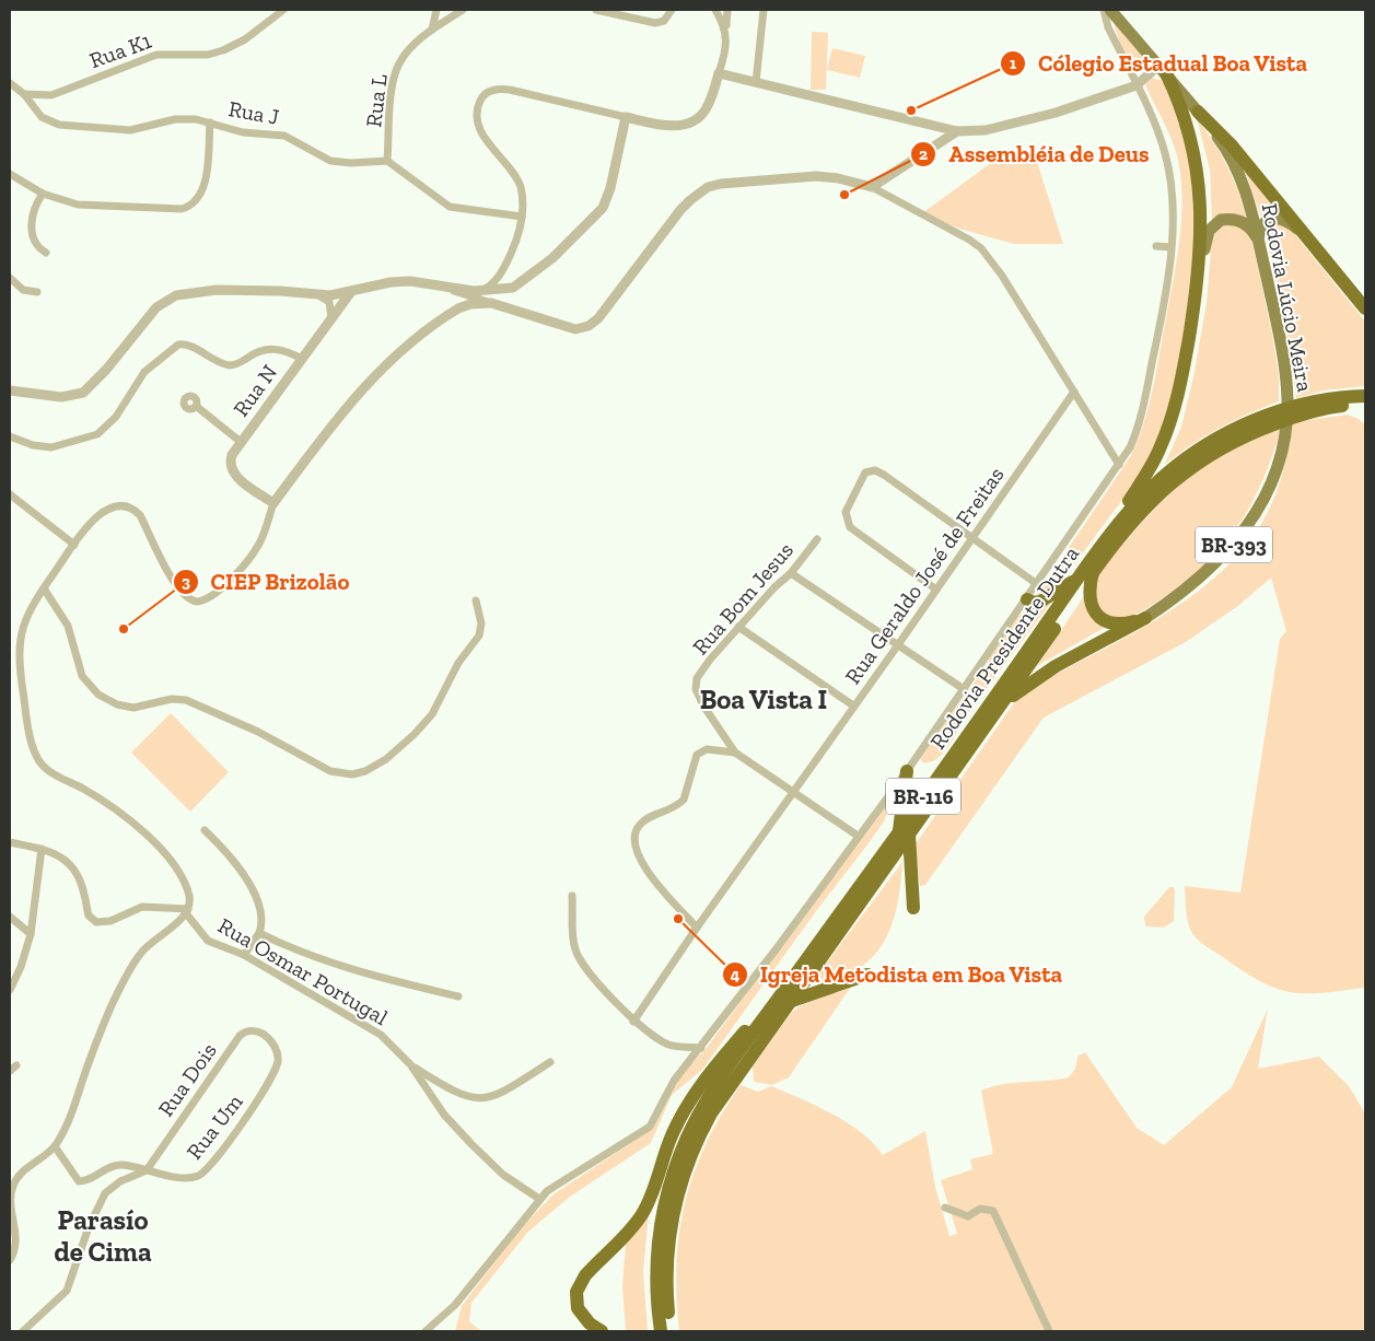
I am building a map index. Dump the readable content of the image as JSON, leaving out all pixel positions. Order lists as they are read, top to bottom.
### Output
{
  "streets": {
    "highway": ["BR-393", "Rodovia Presidente Dutra", "BR-116"],
    "main road": ["Rodovia Lúcio Meira"],
    "street": [
      "Rua K1",
      "Rua L",
      "Rua J",
      "Rua N",
      "Rua Geraldo José de Freitas",
      "Rua Bom Jesus",
      "Rua Osmar Portugal",
      "Rua Dois",
      "Rua Um"
    ]
  },
  "crossings": [
    ["Rua K1", "Rua J"],
    ["Rua L", "Rua J"],
    ["Rodovia Lúcio Meira", "BR-393"],
    ["BR-393", "Rodovia Presidente Dutra"],
    ["Rua Geraldo José de Freitas", "Rua Bom Jesus"],
    ["Rua Dois", "Rua Um"]
  ],
  "districts": ["Boa Vista I", "Parasío de Cima"],
  "places": [
    "Cólegio Estadual Boa Vista",
    "Assembléia de Deus",
    "CIEP Brizolão",
    "Igreja Metodista em Boa Vista"
  ]
}
